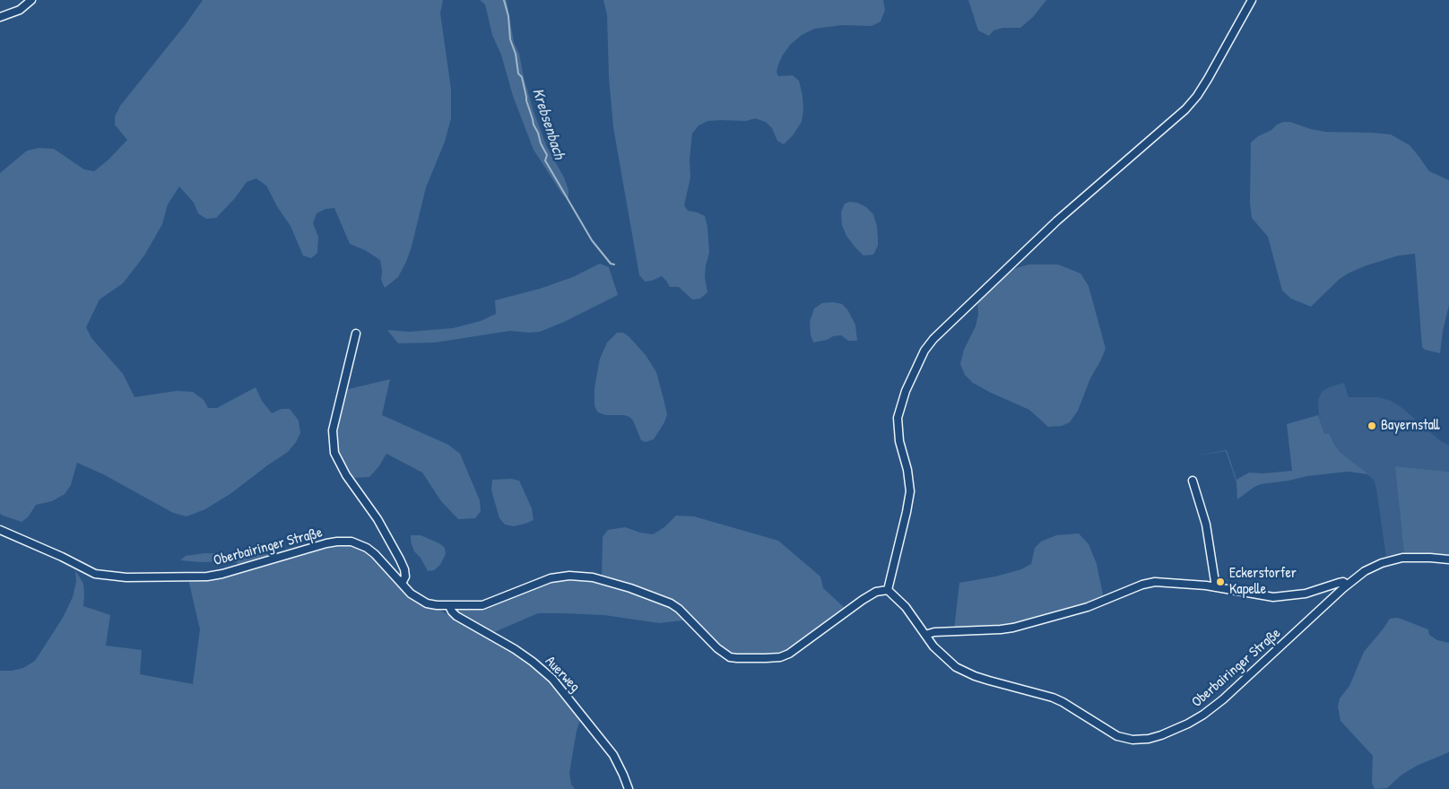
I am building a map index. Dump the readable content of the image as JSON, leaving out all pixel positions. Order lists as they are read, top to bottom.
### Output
{
  "streets": {
    "street": ["Oberbairinger Straße", "Auerweg"]
  },
  "crossings": [
    ["Oberbairinger Straße", "Auerweg"]
  ],
  "water": ["Krebsenbach"],
  "places": ["Bayernstall", "Eckerstorfer Kapelle"]
}
